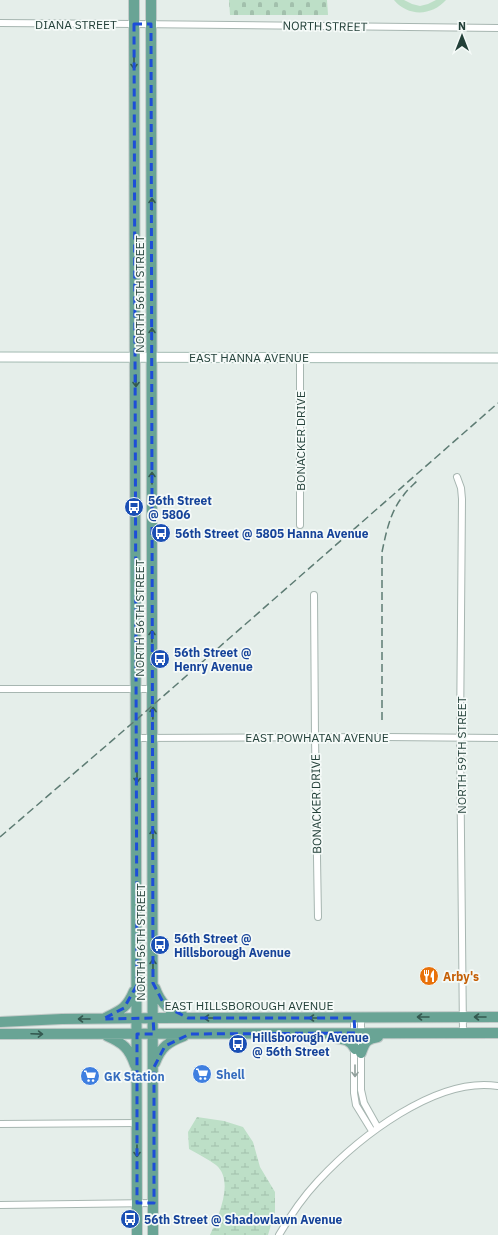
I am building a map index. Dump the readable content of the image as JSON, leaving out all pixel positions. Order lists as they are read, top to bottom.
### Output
{
  "streets": {
    "main road": ["NORTH 56TH STREET", "EAST HILLSBOROUGH AVENUE"],
    "street": [
      "DIANA STREET",
      "NORTH STREET",
      "EAST HANNA AVENUE",
      "BONACKER DRIVE",
      "EAST POWHATAN AVENUE",
      "NORTH 59TH STREET"
    ]
  },
  "crossings": [
    ["DIANA STREET", "NORTH STREET"],
    ["DIANA STREET", "NORTH 56TH STREET"],
    ["NORTH STREET", "NORTH 56TH STREET"],
    ["NORTH 56TH STREET", "EAST HANNA AVENUE"],
    ["NORTH 56TH STREET", "EAST POWHATAN AVENUE"],
    ["NORTH 56TH STREET", "EAST HILLSBOROUGH AVENUE"],
    ["EAST HANNA AVENUE", "BONACKER DRIVE"],
    ["BONACKER DRIVE", "EAST POWHATAN AVENUE"],
    ["EAST POWHATAN AVENUE", "NORTH 59TH STREET"],
    ["NORTH 59TH STREET", "EAST HILLSBOROUGH AVENUE"]
  ],
  "places": {
    "bus stop": [
      "56th Street @ 5806",
      "56th Street @ 5805 Hanna Avenue",
      "56th Street @ Henry Avenue",
      "56th Street @ Hillsborough Avenue",
      "Hillsborough Avenue @ 56th Street",
      "56th Street @ Shadowlawn Avenue"
    ],
    "restaurant": ["Arby's"],
    "supermarket": ["Shell", "GK Station"]
  },
  "north": "top"
}
